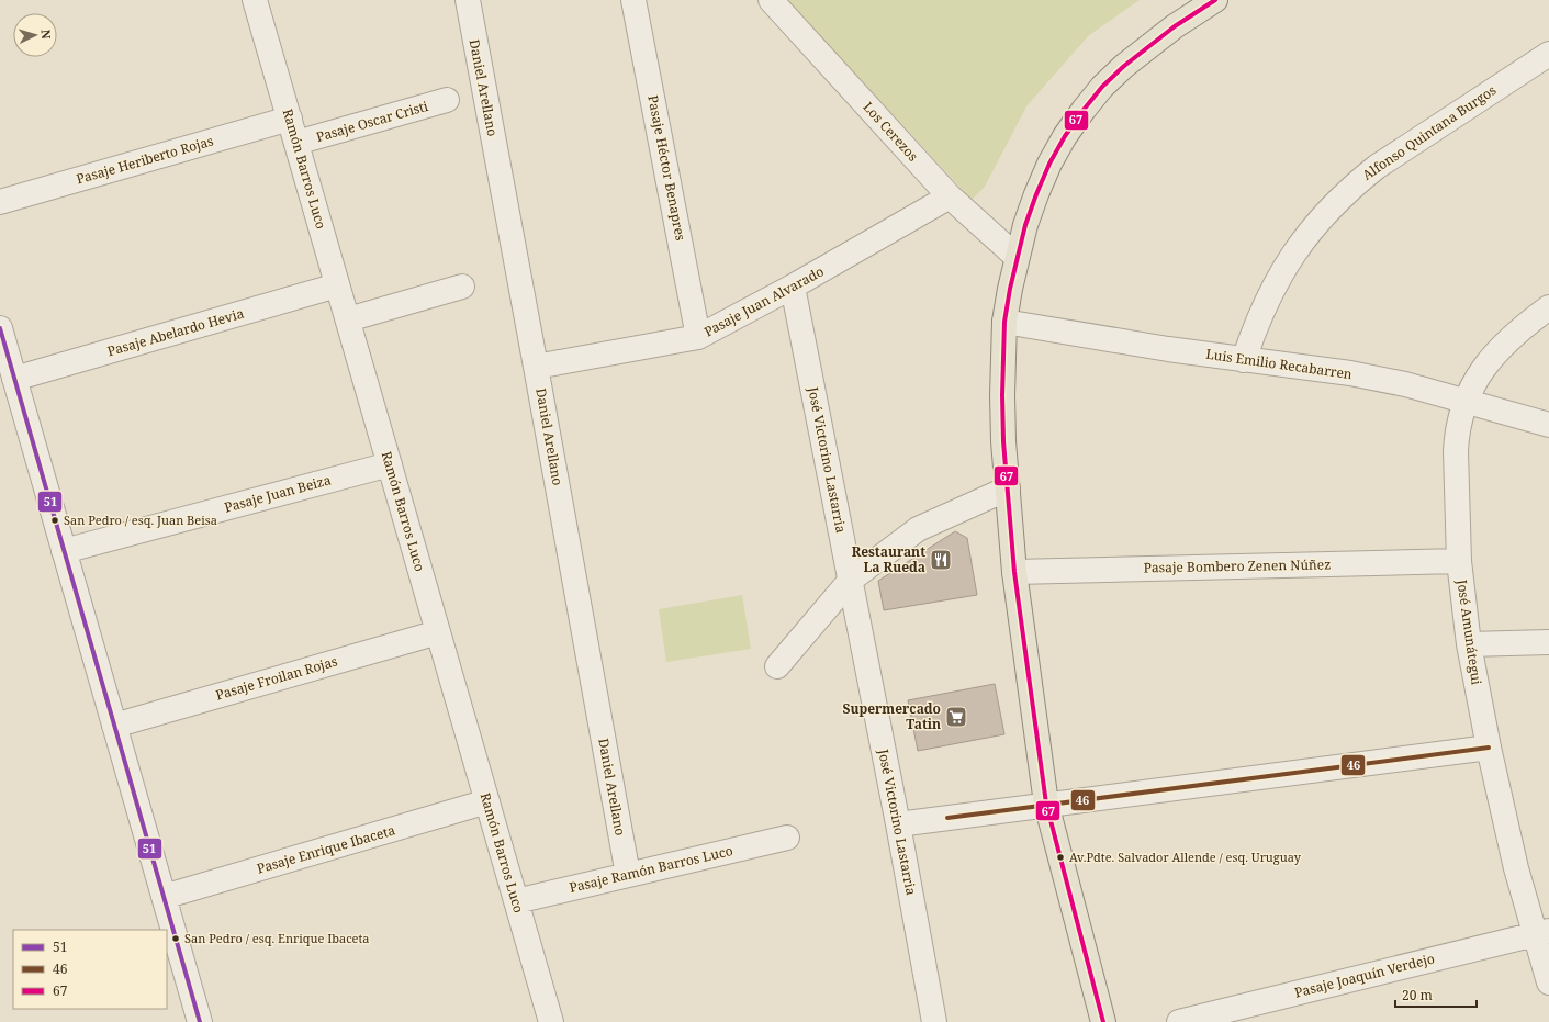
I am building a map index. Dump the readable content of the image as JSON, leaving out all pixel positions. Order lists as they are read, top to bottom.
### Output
{
  "streets": {
    "street": [
      "Daniel Arellano",
      "Pasaje Oscar Cristi",
      "Los Cerezos",
      "Alfonso Quintana Burgos",
      "Pasaje Heriberto Rojas",
      "Pasaje Héctor Benapres",
      "Ramón Barros Luco",
      "Pasaje Juan Alvarado",
      "Pasaje Abelardo Hevia",
      "Luis Emilio Recabarren",
      "José Victorino Lastarria",
      "Pasaje Juan Beiza",
      "Pasaje Bombero Zenen Núñez",
      "José Amunátegui",
      "Pasaje Froilan Rojas",
      "Pasaje Enrique Ibaceta",
      "Pasaje Ramón Barros Luco",
      "Pasaje Joaquín Verdejo"
    ]
  },
  "crossings": [
    ["Daniel Arellano", "Pasaje Juan Alvarado"],
    ["Daniel Arellano", "Pasaje Ramón Barros Luco"],
    ["Pasaje Oscar Cristi", "Ramón Barros Luco"],
    ["Los Cerezos", "Pasaje Juan Alvarado"],
    ["Alfonso Quintana Burgos", "Luis Emilio Recabarren"],
    ["Pasaje Heriberto Rojas", "Ramón Barros Luco"],
    ["Pasaje Héctor Benapres", "Pasaje Juan Alvarado"],
    ["Ramón Barros Luco", "Pasaje Abelardo Hevia"],
    ["Ramón Barros Luco", "Pasaje Juan Beiza"],
    ["Ramón Barros Luco", "Pasaje Froilan Rojas"],
    ["Ramón Barros Luco", "Pasaje Enrique Ibaceta"],
    ["Ramón Barros Luco", "Pasaje Ramón Barros Luco"],
    ["Pasaje Juan Alvarado", "José Victorino Lastarria"],
    ["Luis Emilio Recabarren", "José Amunátegui"],
    ["Pasaje Bombero Zenen Núñez", "José Amunátegui"],
    ["José Amunátegui", "Pasaje Joaquín Verdejo"]
  ],
  "places": {
    "other": ["San Pedro / esq. Juan Beisa", "Av.Pdte. Salvador Allende / esq. Uruguay", "San Pedro / esq. Enrique Ibaceta"],
    "restaurant": ["Restaurant La Rueda"],
    "supermarket": ["Supermercado Tatin"]
  },
  "lines": ["transit line 67", "transit line 51", "transit line 46"],
  "legend": ["51", "46", "67"],
  "scale_bar": "20 m",
  "north": "right"
}
